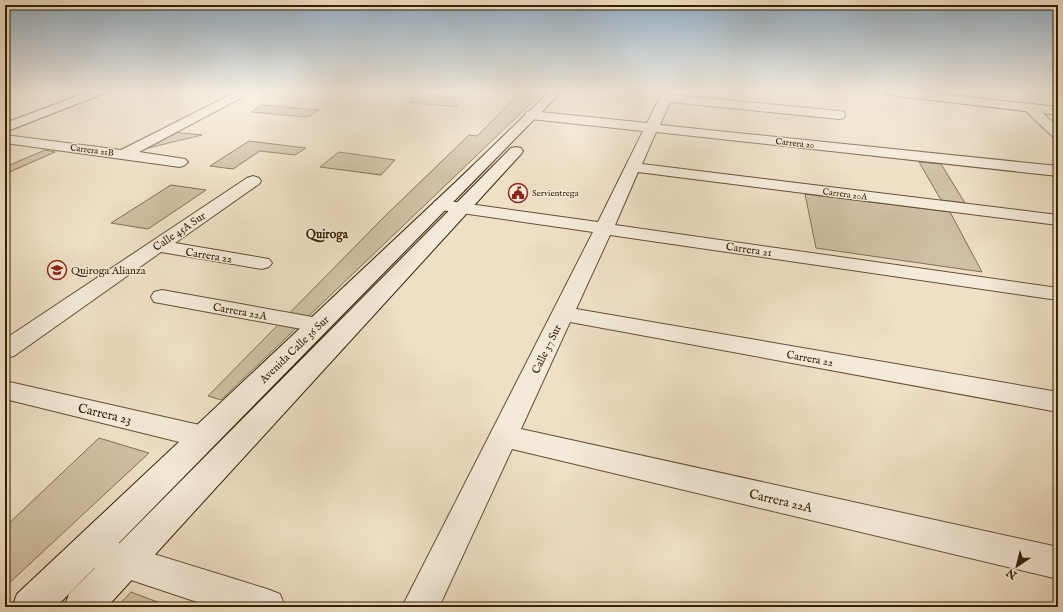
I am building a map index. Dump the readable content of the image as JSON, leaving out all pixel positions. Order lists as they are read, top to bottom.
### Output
{
  "streets": {
    "street": [
      "Carrera 20",
      "Carrera 21B",
      "Carrera 20A",
      "Calle 45A Sur",
      "Carrera 21",
      "Carrera 22",
      "Carrera 22A",
      "Avenida Calle 36 Sur",
      "Calle 37 Sur",
      "Carrera 23"
    ]
  },
  "crossings": [
    ["Carrera 20", "Calle 37 Sur"],
    ["Carrera 20A", "Calle 37 Sur"],
    ["Calle 45A Sur", "Carrera 22"],
    ["Carrera 21", "Avenida Calle 36 Sur"],
    ["Carrera 21", "Calle 37 Sur"],
    ["Carrera 22", "Calle 37 Sur"],
    ["Carrera 22A", "Avenida Calle 36 Sur"],
    ["Carrera 22A", "Calle 37 Sur"],
    ["Avenida Calle 36 Sur", "Carrera 23"]
  ],
  "districts": ["Quiroga"],
  "places": {
    "public building": ["Servientrega"],
    "school or university": ["Quiroga Alianza"]
  },
  "north": "bottom left"
}
